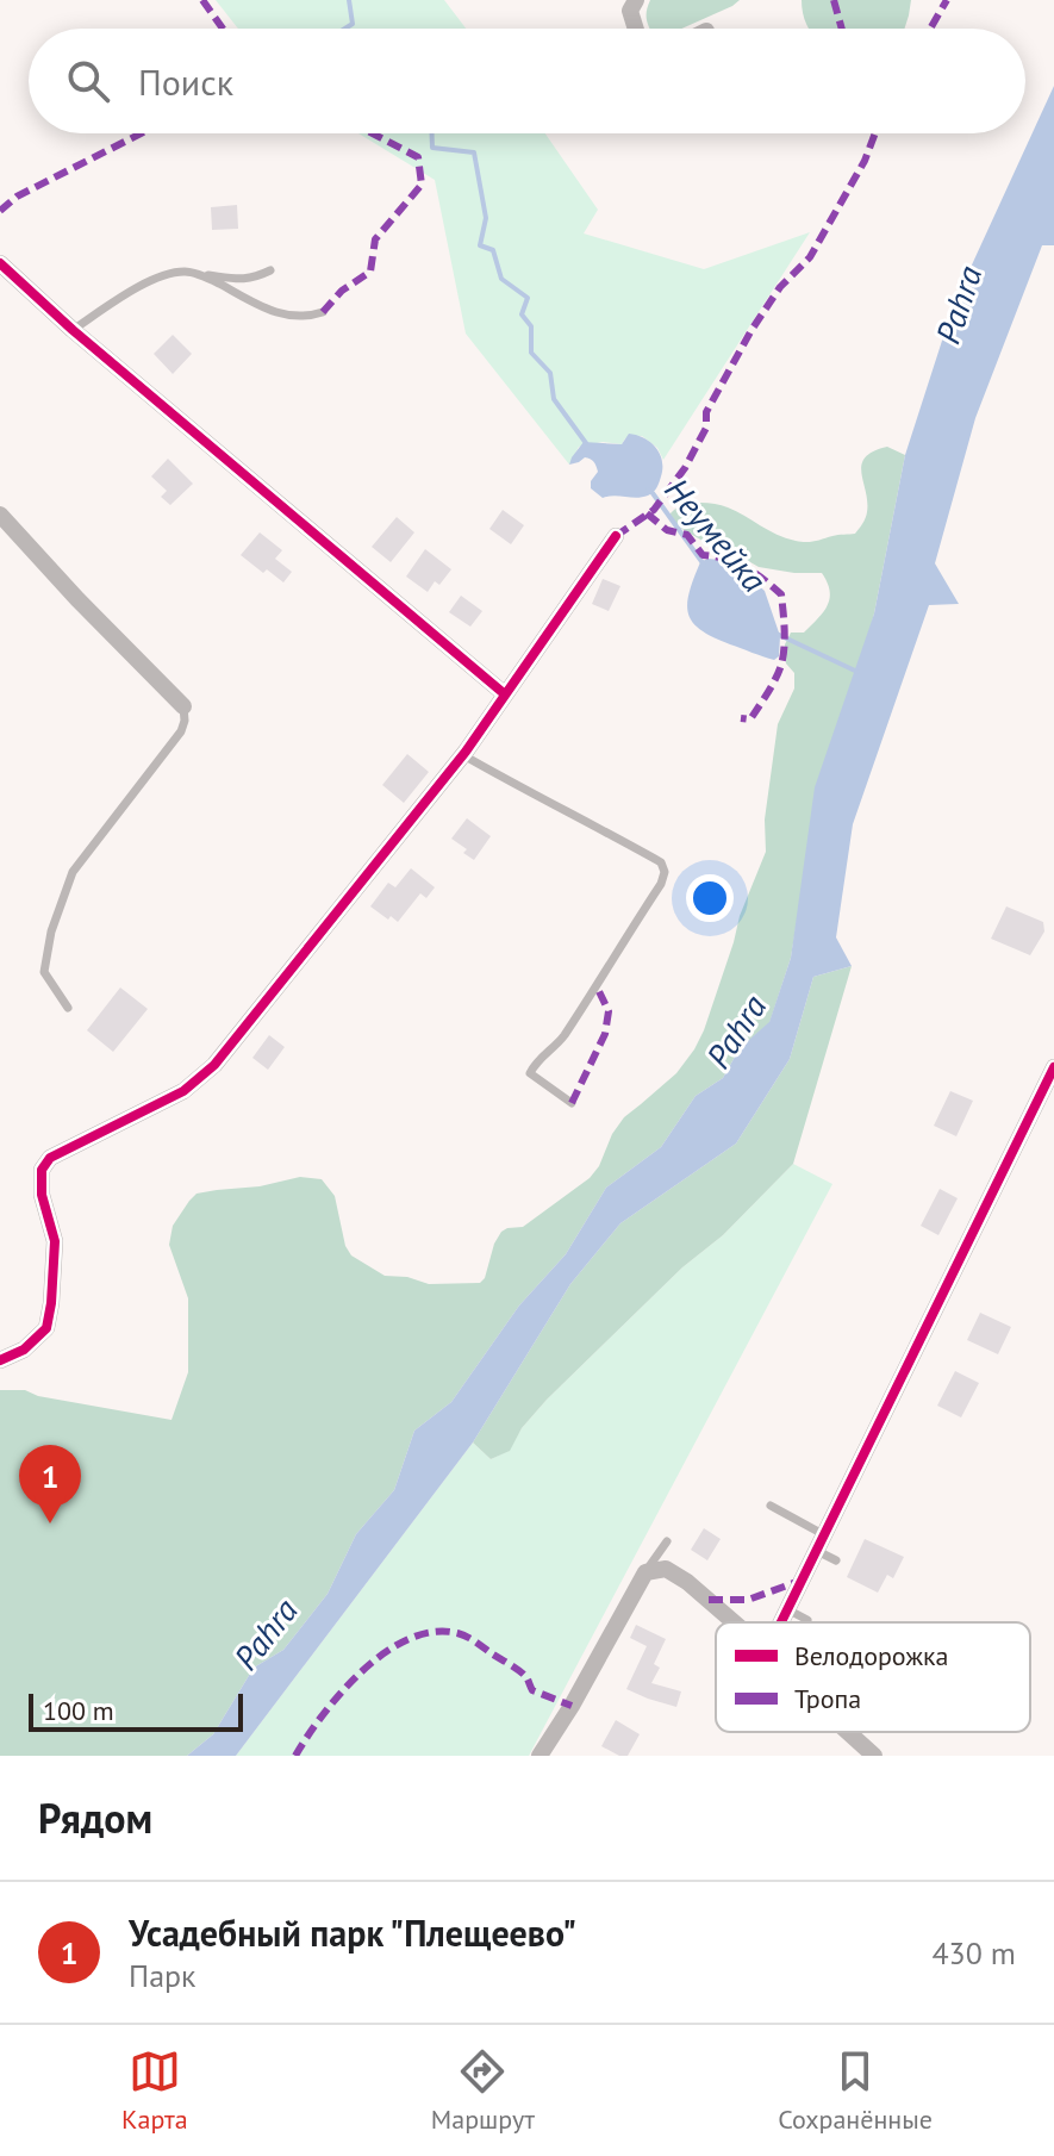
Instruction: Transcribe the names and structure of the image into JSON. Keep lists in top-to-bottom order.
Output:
{
  "water": ["Pahra", "Неумейка"],
  "legend": ["Велодорожка", "Тропа"],
  "scale_bar": "100 m",
  "page": {
    "search": "Поиск",
    "pins": "1",
    "scale": "100 m",
    "heading": "Рядом",
    "list": [
      {
        "mark": "1",
        "name": "Усадебный парк \"Плещеево\"",
        "note": "Парк",
        "value": "430 m"
      }
    ],
    "nav": ["Карта", "Маршрут", "Сохранённые"]
  }
}
